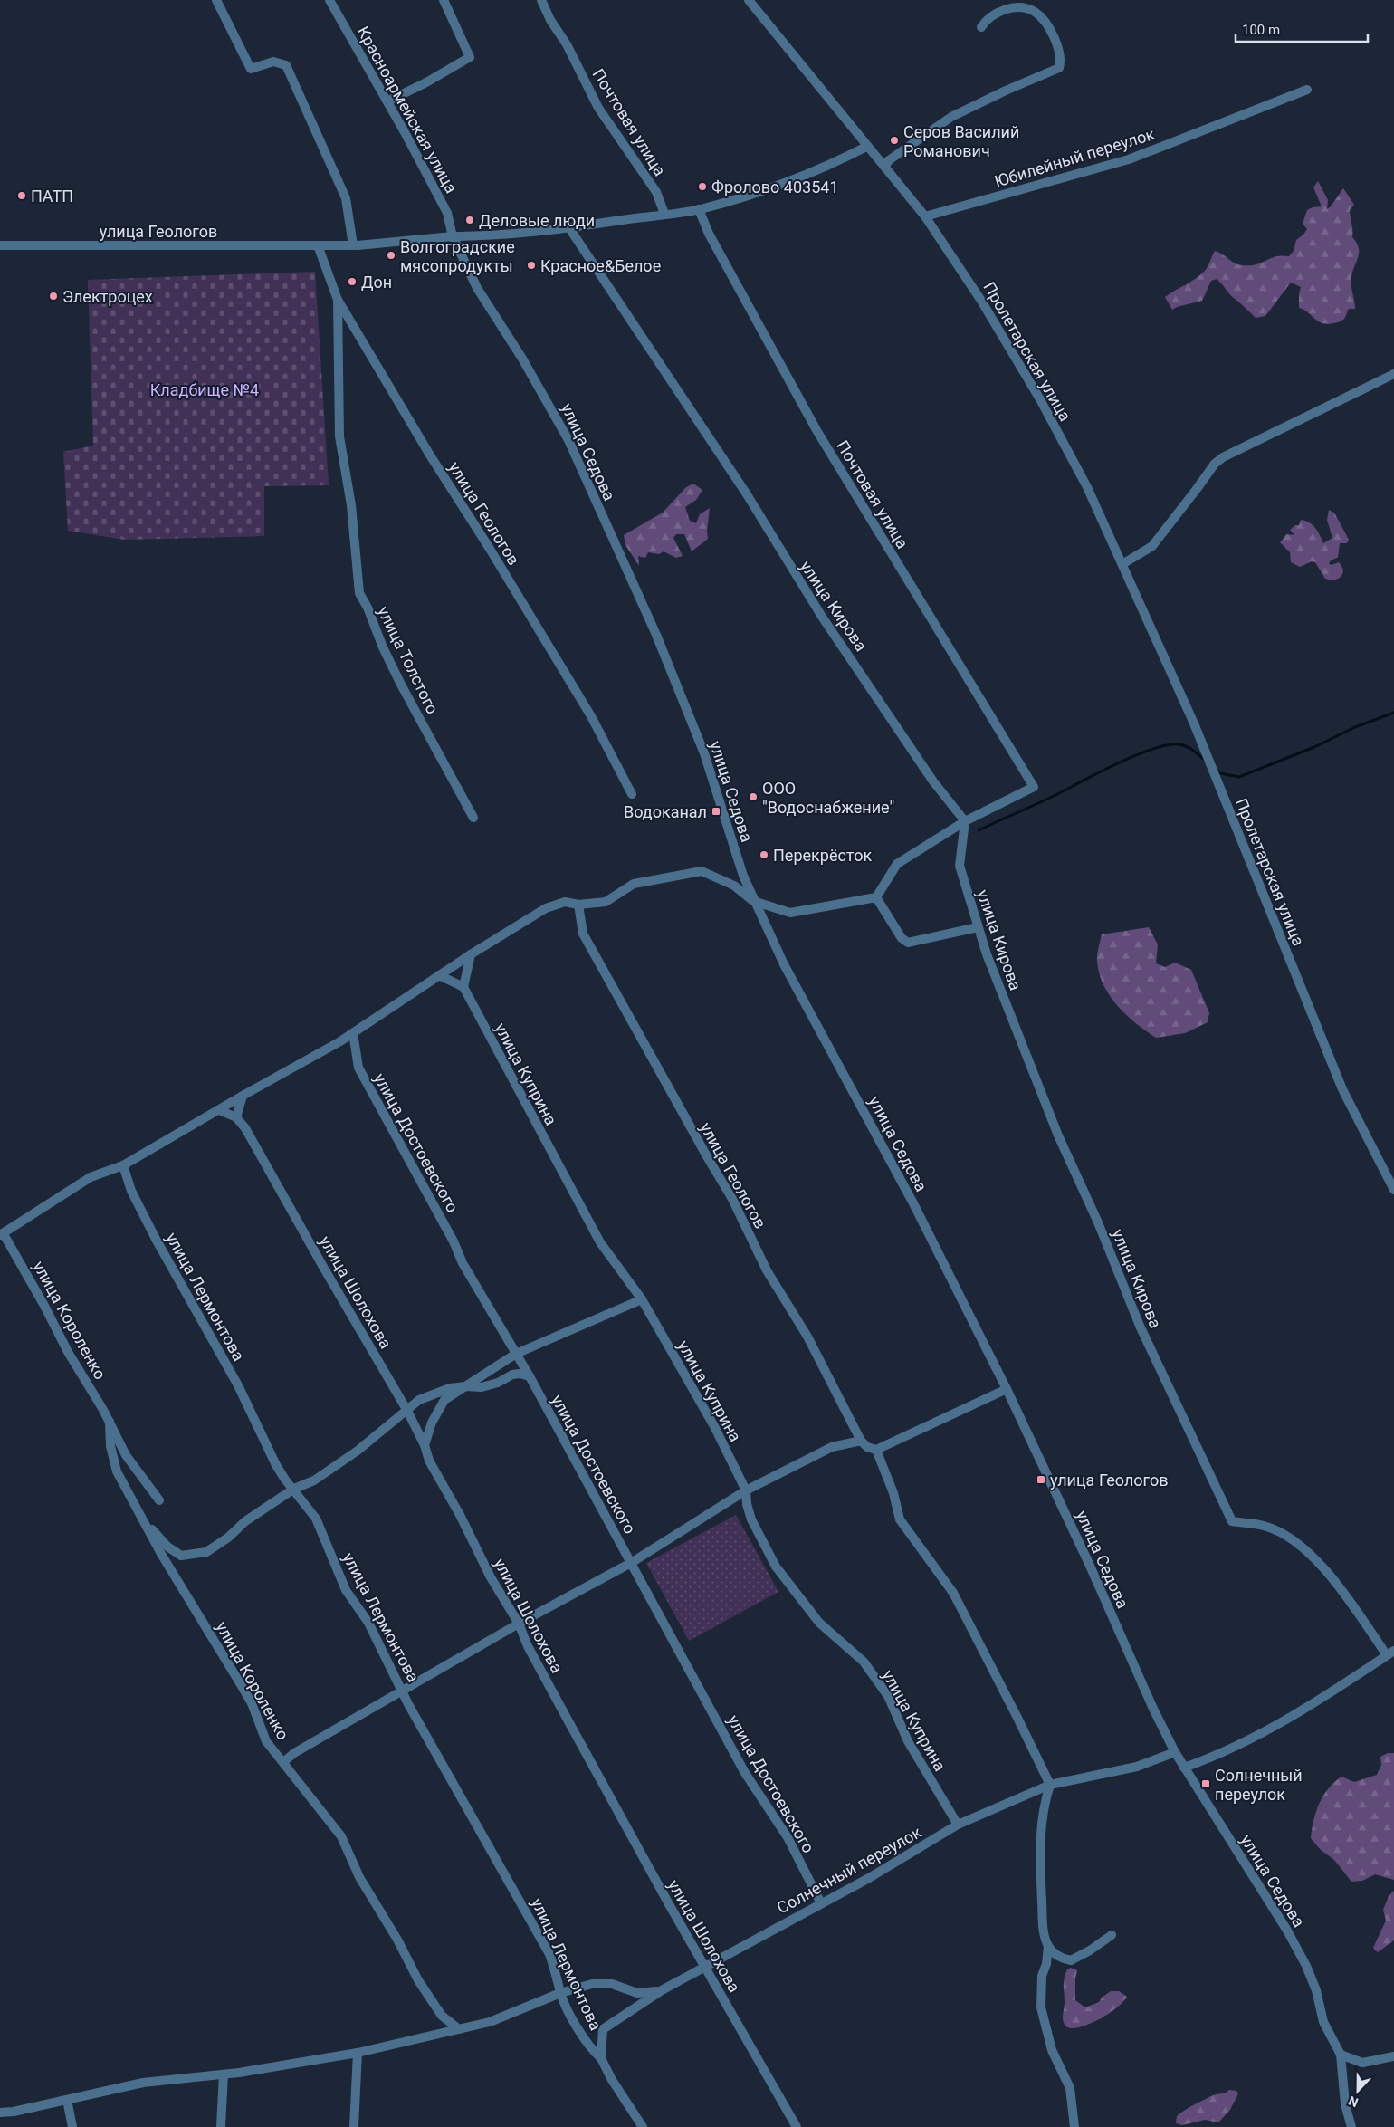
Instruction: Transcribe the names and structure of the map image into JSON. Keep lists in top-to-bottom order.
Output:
{
  "streets": {
    "street": [
      "Красноармейская улица",
      "Почтовая улица",
      "Юбилейный переулок",
      "улица Геологов",
      "Пролетарская улица",
      "улица Седова",
      "улица Кирова",
      "улица Толстого",
      "улица Куприна",
      "улица Достоевского",
      "улица Шолохова",
      "улица Лермонтова",
      "улица Короленко",
      "Солнечный переулок"
    ]
  },
  "crossings": [
    ["Красноармейская улица", "улица Геологов"],
    ["Красноармейская улица", "улица Седова"],
    ["Почтовая улица", "улица Геологов"],
    ["Почтовая улица", "улица Кирова"],
    ["Юбилейный переулок", "Пролетарская улица"],
    ["улица Геологов", "Пролетарская улица"],
    ["улица Геологов", "улица Седова"],
    ["улица Геологов", "улица Кирова"],
    ["улица Геологов", "улица Толстого"],
    ["улица Седова", "Солнечный переулок"],
    ["улица Куприна", "Солнечный переулок"],
    ["улица Достоевского", "Солнечный переулок"],
    ["улица Шолохова", "Солнечный переулок"],
    ["улица Лермонтова", "Солнечный переулок"]
  ],
  "parks": ["Кладбище №4"],
  "places": {
    "other": [
      "Серов Василий Романович",
      "Фролово 403541",
      "ПАТП",
      "Деловые люди",
      "Волгоградские мясопродукты",
      "Красное&Белое",
      "Дон",
      "Электроцех",
      "ООО \"Водоснабжение\"",
      "Перекрёсток"
    ],
    "transit": ["Водоканал", "улица Геологов", "Солнечный переулок"]
  },
  "scale_bar": "100 m",
  "north": "bottom"
}
